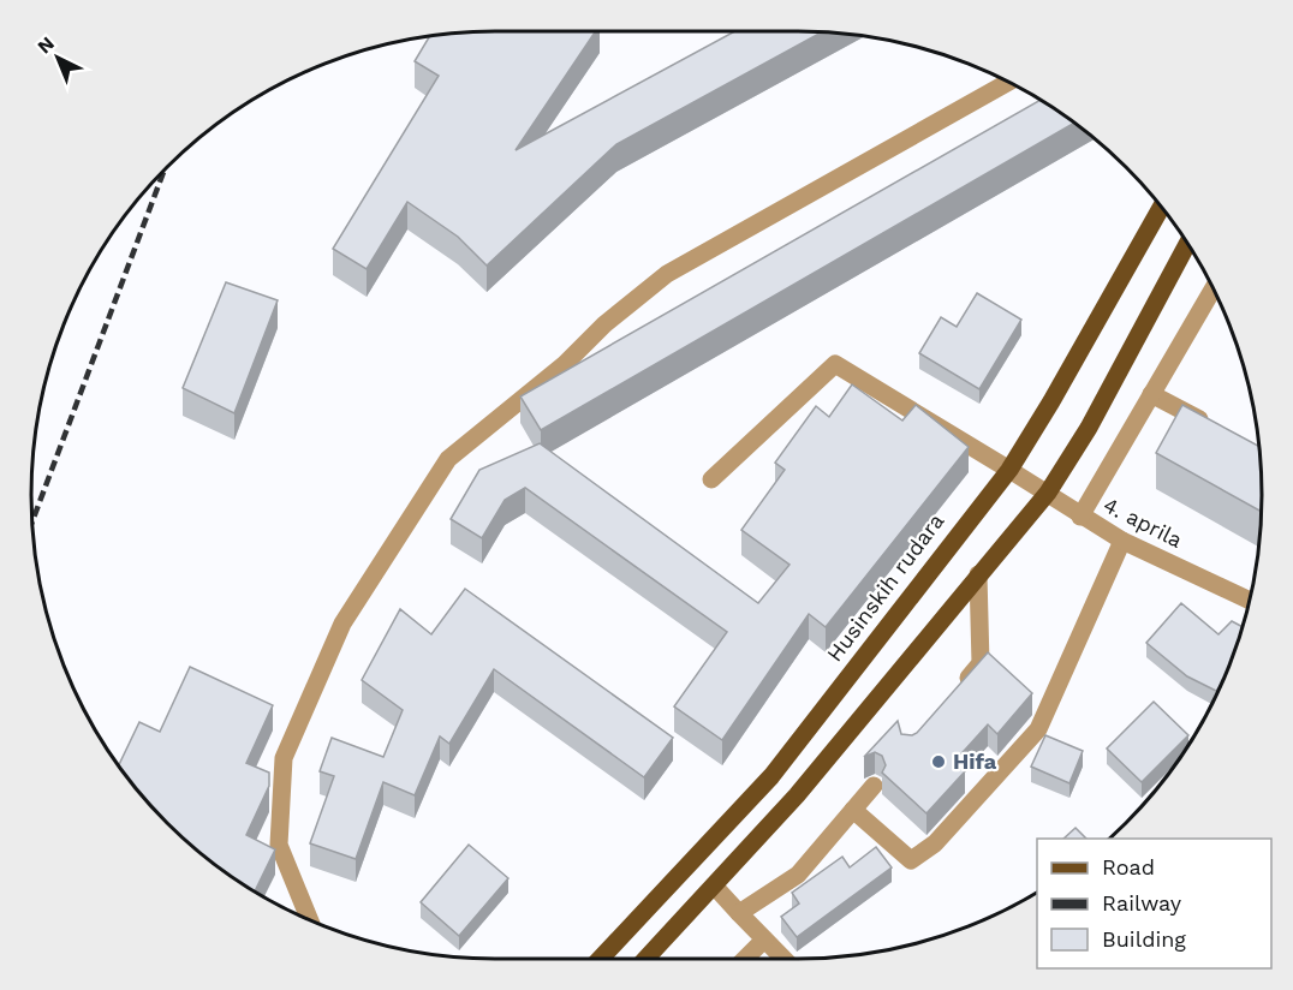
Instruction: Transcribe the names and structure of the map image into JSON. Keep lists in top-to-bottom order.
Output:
{
  "streets": {
    "main road": ["Husinskih rudara"],
    "street": ["4. aprila"]
  },
  "crossings": [
    ["4. aprila", "Husinskih rudara"]
  ],
  "places": ["Hifa"],
  "legend": ["Road", "Railway", "Building"],
  "north": "top left"
}
